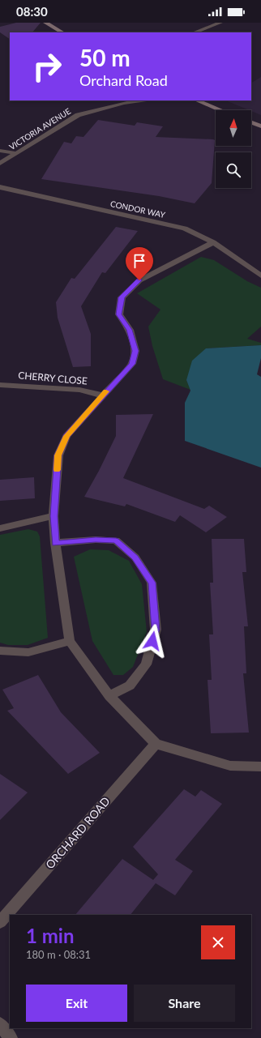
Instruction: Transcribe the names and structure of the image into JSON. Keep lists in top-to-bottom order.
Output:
{
  "streets": {
    "street": [
      "VICTORIA AVENUE",
      "CONDOR WAY",
      "CHERRY CLOSE",
      "ORCHARD ROAD"
    ]
  },
  "north": "top",
  "page": {
    "status": "08:30",
    "turn": ["50 m", "Orchard Road"],
    "heading": ["1 min", "180 m · 08:31"],
    "buttons": ["Exit", "Share"]
  }
}
